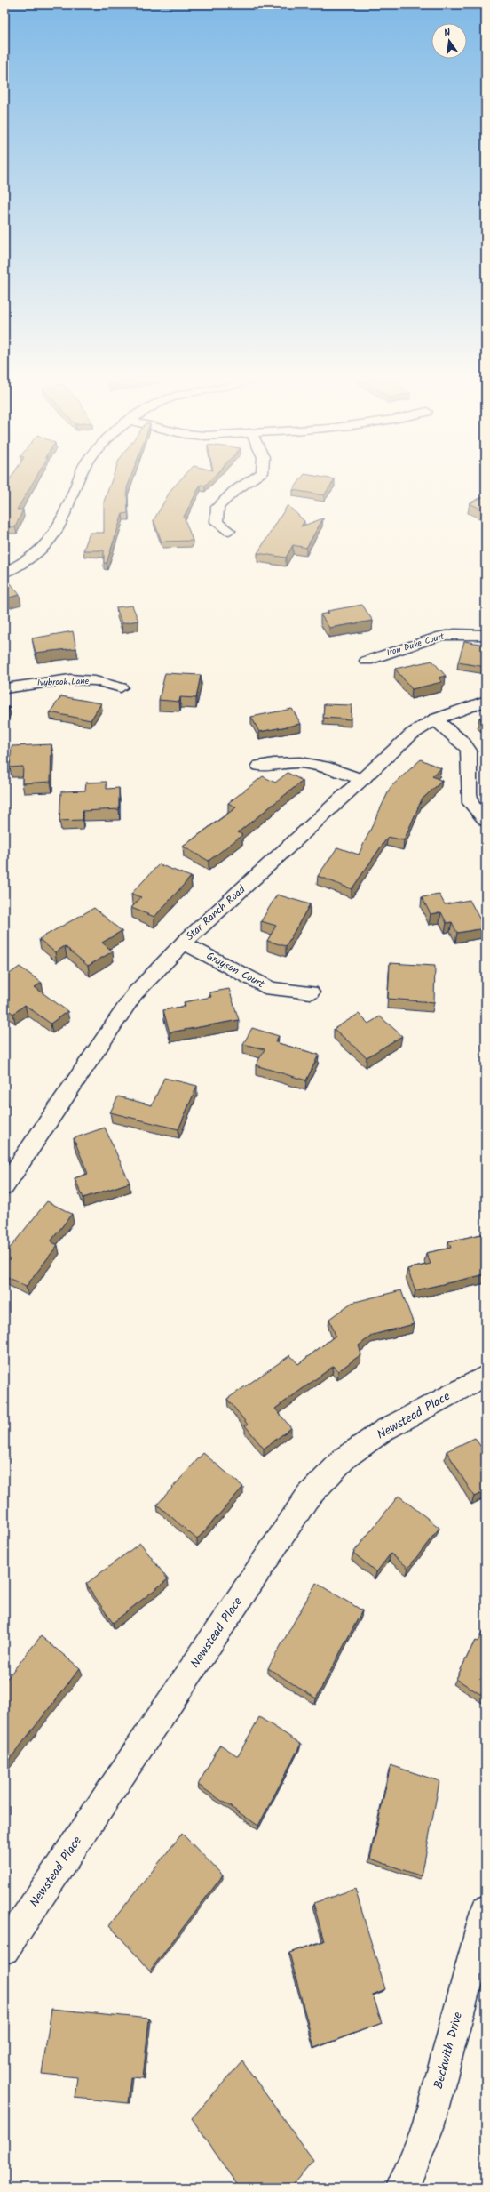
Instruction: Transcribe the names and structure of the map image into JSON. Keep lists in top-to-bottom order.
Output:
{
  "streets": {
    "street": [
      "Iron Duke Court",
      "Ivybrook Lane",
      "Star Ranch Road",
      "Grayson Court",
      "Newstead Place",
      "Beckwith Drive"
    ]
  },
  "crossings": [
    ["Star Ranch Road", "Grayson Court"]
  ],
  "north": "top"
}
